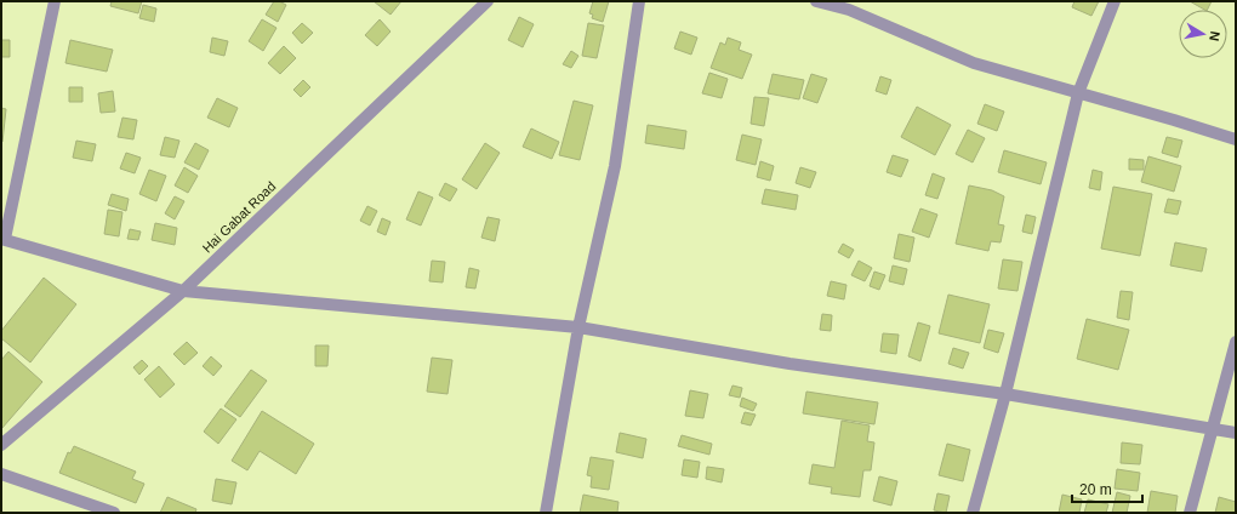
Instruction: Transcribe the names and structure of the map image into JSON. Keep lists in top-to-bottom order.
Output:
{
  "streets": {
    "street": ["Hai Gabat Road"]
  },
  "scale_bar": "20 m",
  "north": "right"
}
